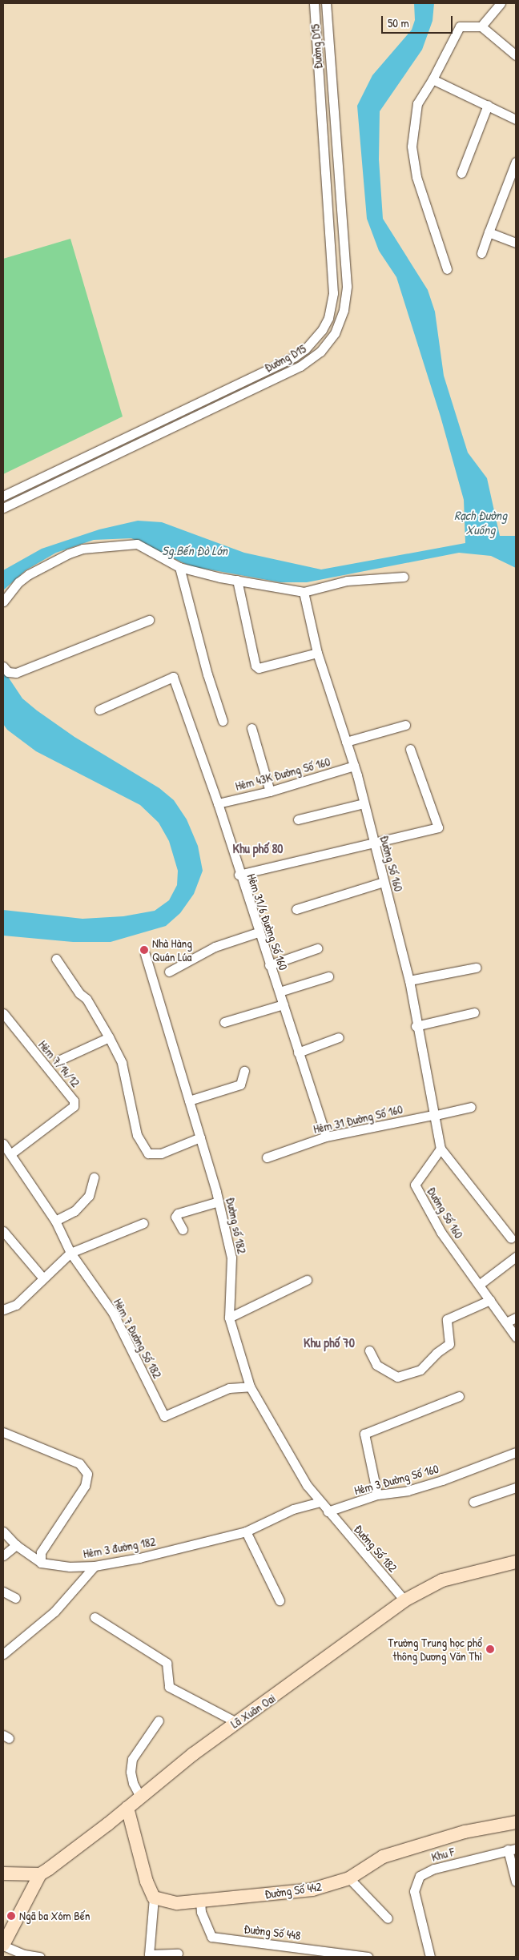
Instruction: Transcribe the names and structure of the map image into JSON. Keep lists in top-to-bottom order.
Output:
{
  "streets": {
    "main road": ["Lã Xuân Oai", "Đường Số 442"],
    "street": [
      "Đường D15",
      "Hẻm 43K Đường Số 160",
      "Đường Số 160",
      "Hẻm 31/6 Đường Số 160",
      "Hẻm 7/14/12",
      "Hẻm 31 Đường Số 160",
      "Đường số 182",
      "Hẻm 7 Đường Số 182",
      "Hẻm 3 Đường Số 160",
      "Hẻm 3 đường 182",
      "Đường Số 182",
      "Khu F",
      "Đường Số 448"
    ]
  },
  "crossings": [
    ["Hẻm 43K Đường Số 160", "Đường Số 160"],
    ["Hẻm 43K Đường Số 160", "Hẻm 31/6 Đường Số 160"],
    ["Đường Số 160", "Hẻm 31 Đường Số 160"],
    ["Hẻm 31/6 Đường Số 160", "Hẻm 31 Đường Số 160"],
    ["Đường số 182", "Hẻm 7 Đường Số 182"],
    ["Đường số 182", "Hẻm 3 Đường Số 160"],
    ["Đường số 182", "Hẻm 3 đường 182"],
    ["Đường số 182", "Đường Số 182"],
    ["Hẻm 3 Đường Số 160", "Đường Số 182"],
    ["Đường Số 182", "Lã Xuân Oai"],
    ["Đường Số 442", "Đường Số 448"]
  ],
  "districts": ["Khu phố 80", "Khu phố 70"],
  "water": ["Rạch Đường Xuống", "Sg.Bến Đò Lớn"],
  "places": ["Nhà Hàng Quán Lúa", "Trường Trung học phổ thông Dương Văn Thì", "Ngã ba Xóm Bến"],
  "scale_bar": "50 m"
}
